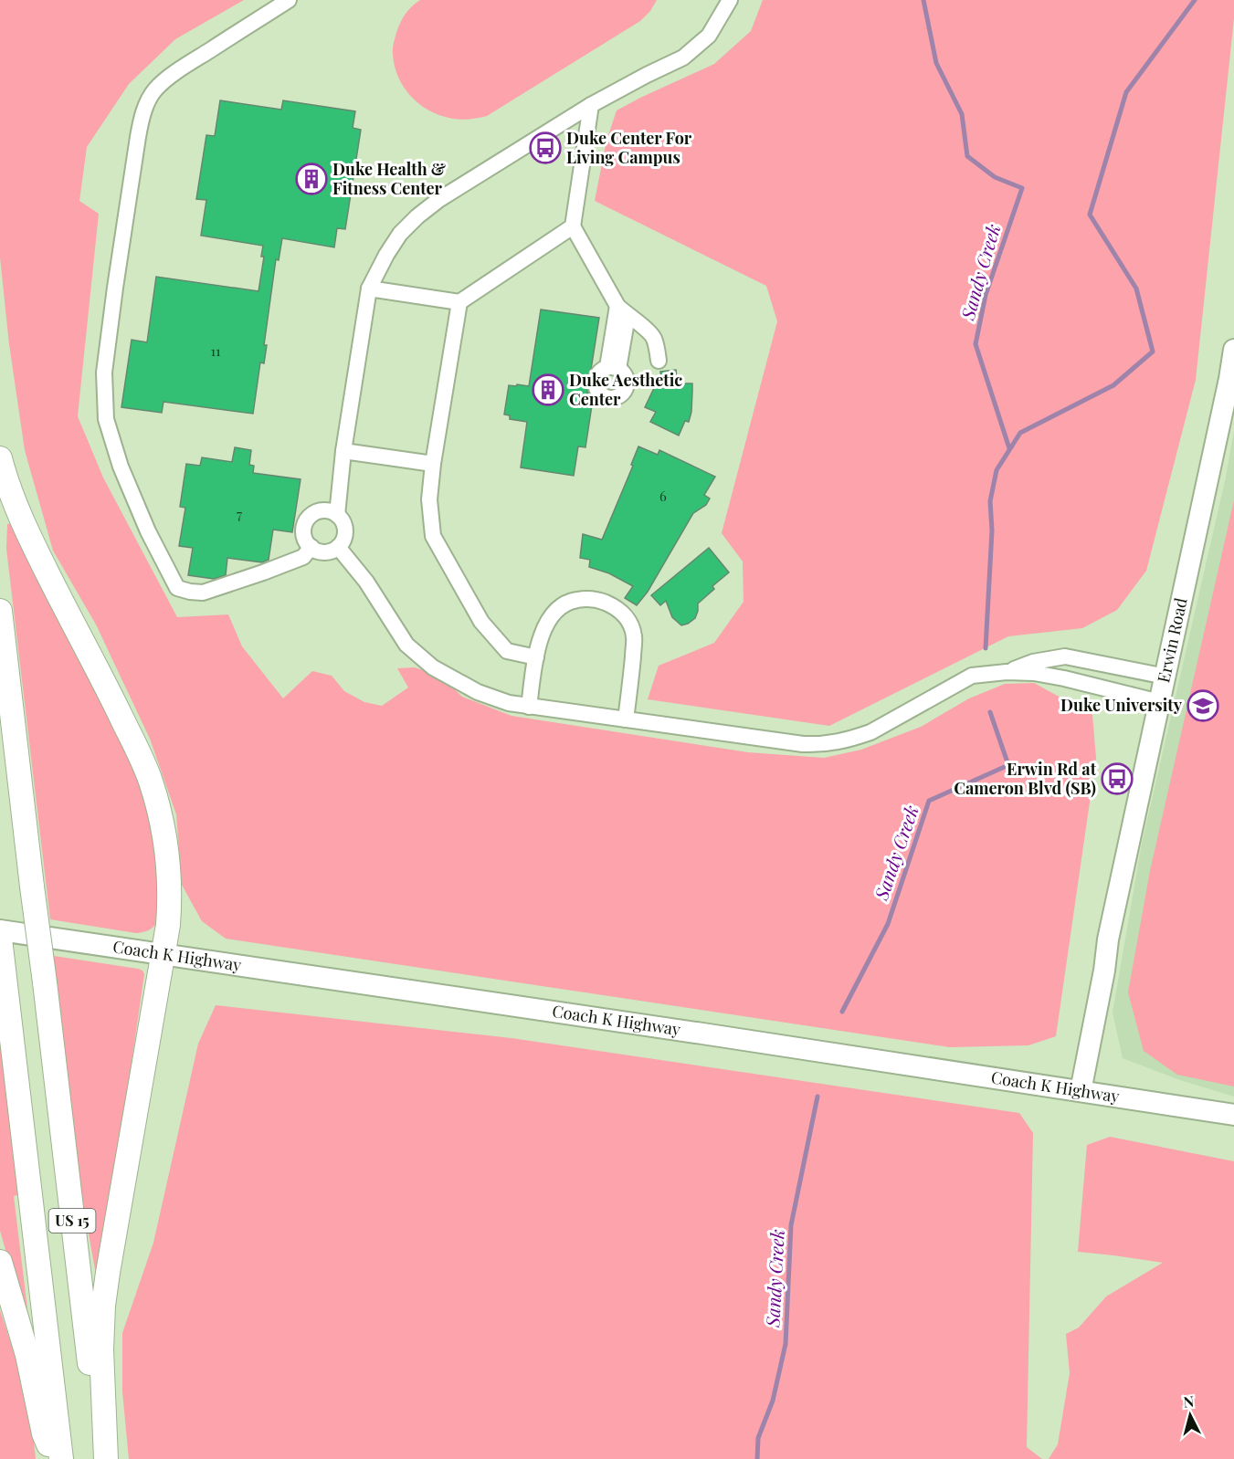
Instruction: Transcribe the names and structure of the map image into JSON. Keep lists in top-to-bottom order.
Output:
{
  "streets": {
    "highway": ["US 15"],
    "main road": ["Erwin Road", "Coach K Highway"]
  },
  "crossings": [
    ["Erwin Road", "Coach K Highway"]
  ],
  "water": ["Sandy Creek"],
  "places": {
    "bus stop": ["Duke Center For Living Campus", "Erwin Rd at Cameron Blvd (SB)"],
    "building": ["Duke Health & Fitness Center", "Duke Aesthetic Center"],
    "school or university": ["Duke University"]
  },
  "house_numbers": ["11", "6", "7"],
  "north": "top"
}
